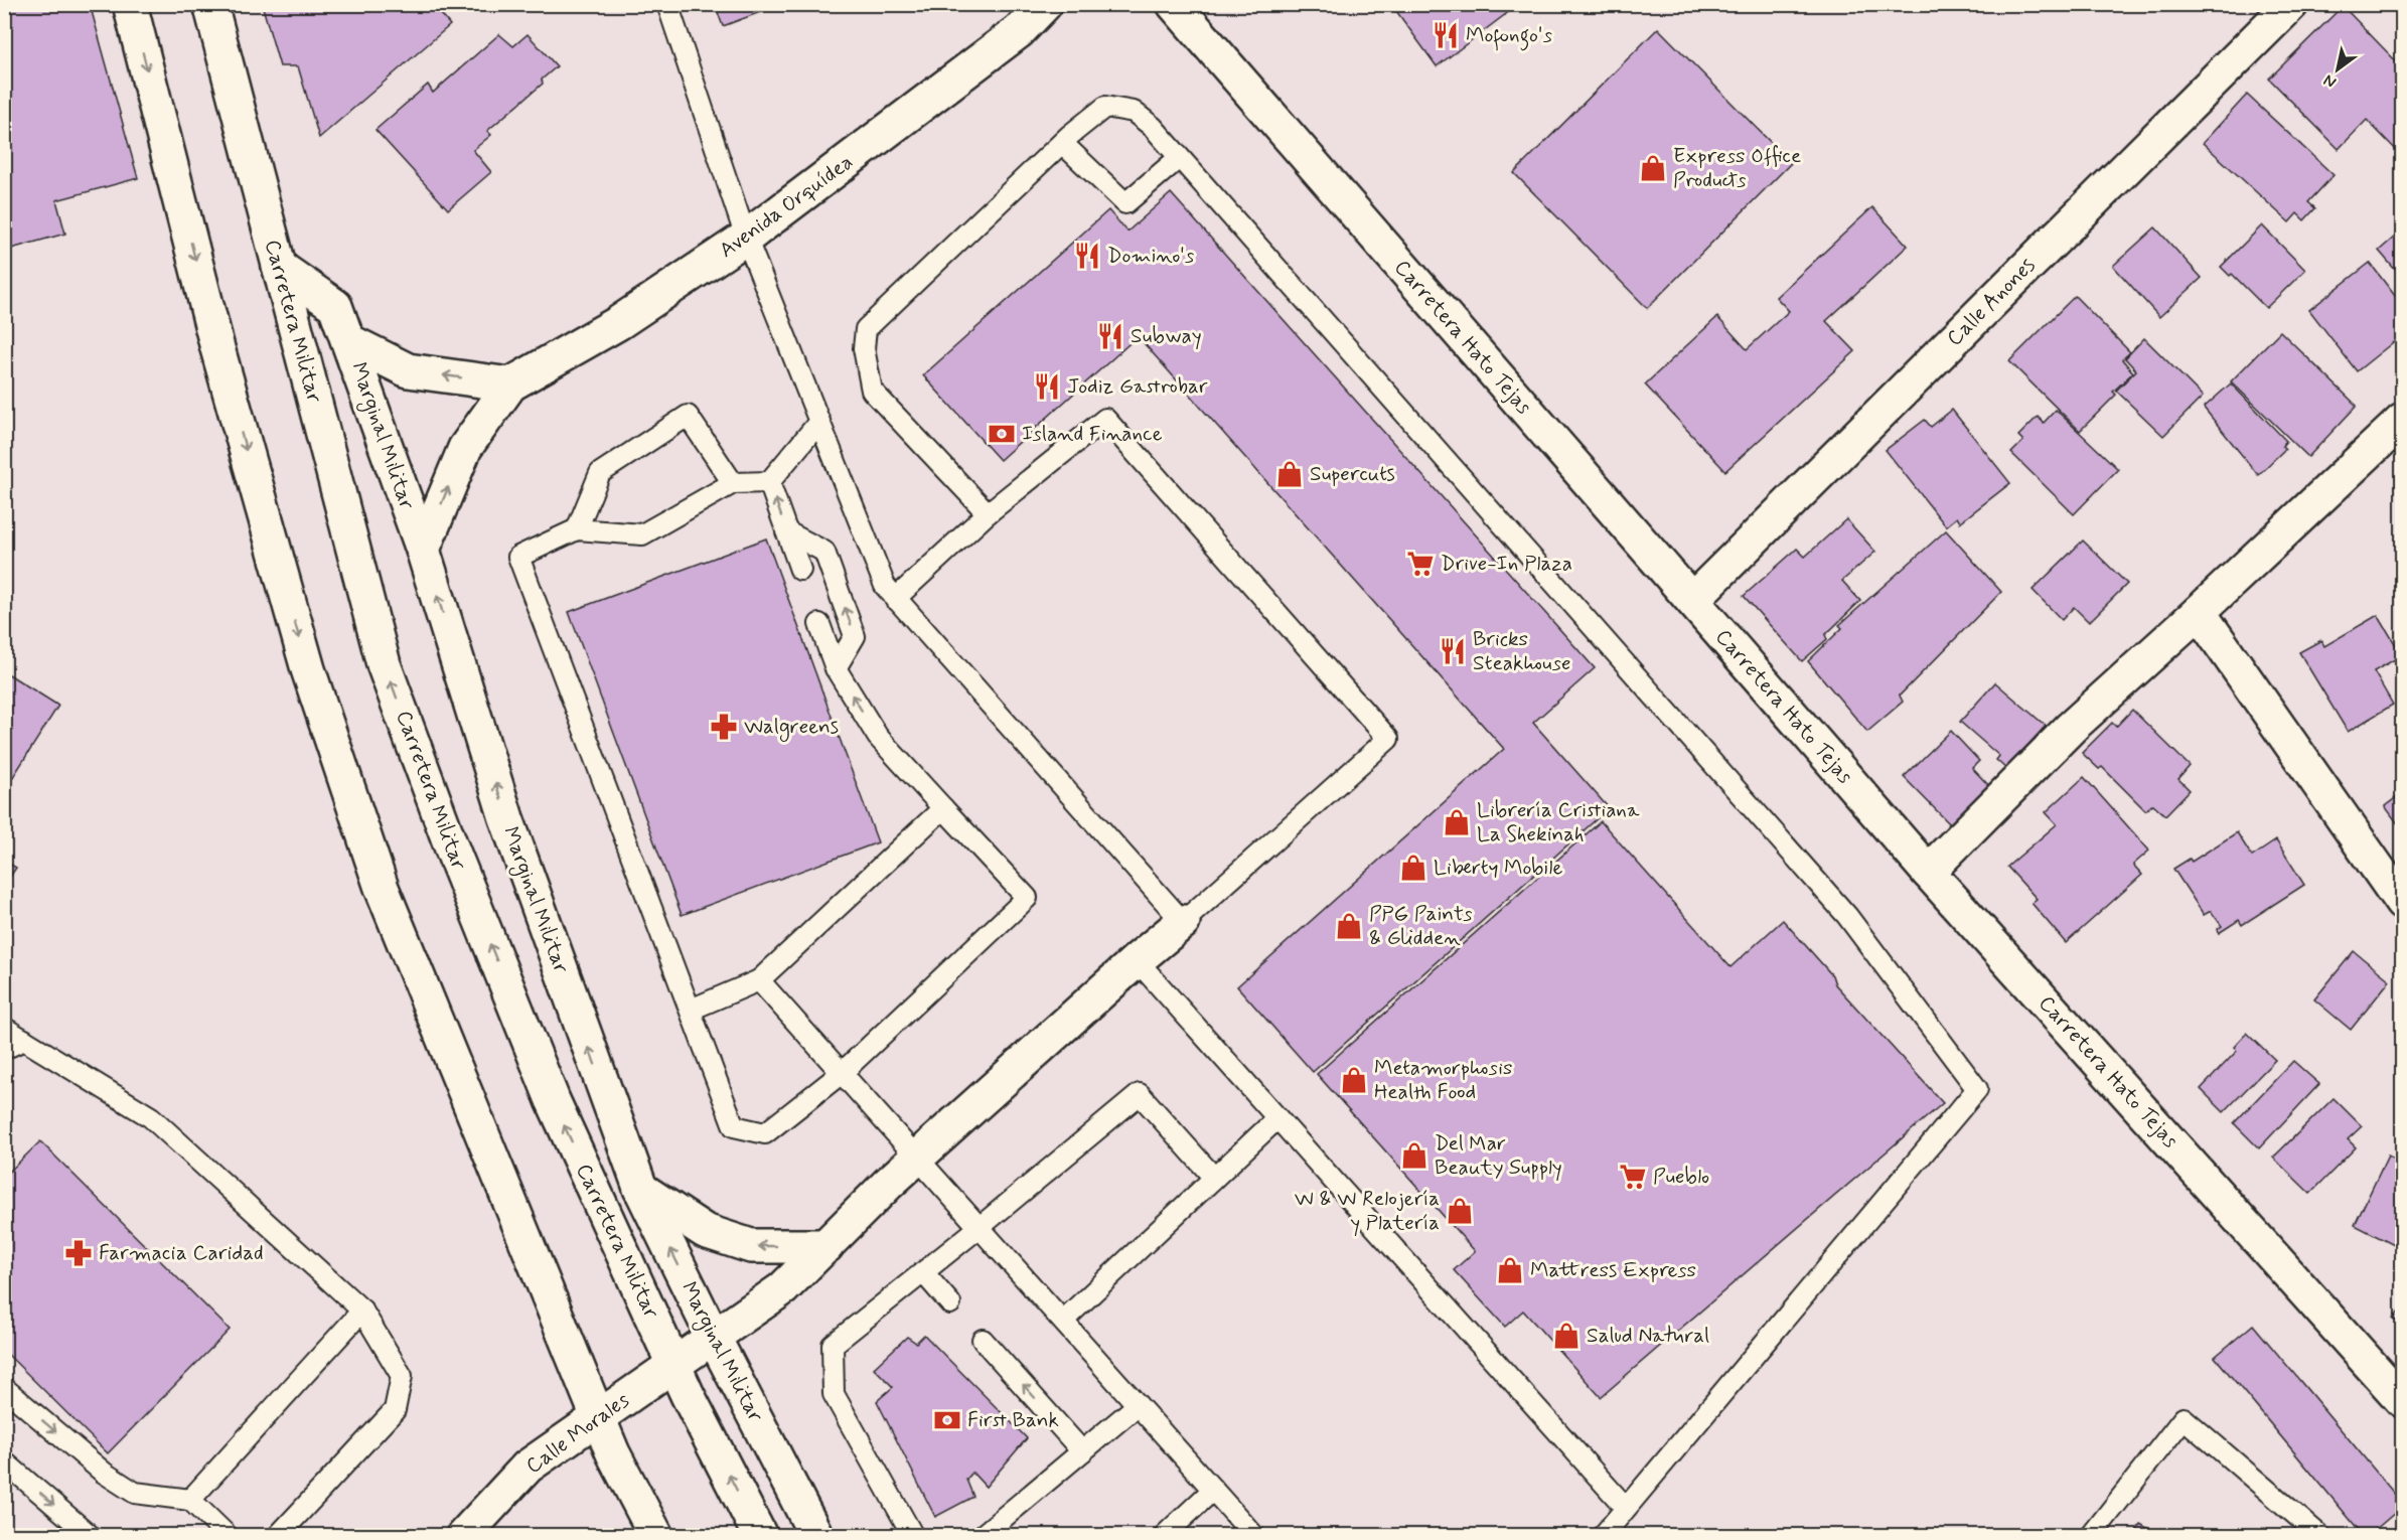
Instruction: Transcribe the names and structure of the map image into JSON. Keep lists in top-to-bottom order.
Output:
{
  "streets": {
    "street": [
      "Avenida Orquídea",
      "Calle Anones",
      "Carretera Militar",
      "Carretera Hato Tejas",
      "Marginal Militar",
      "Calle Morales"
    ]
  },
  "crossings": [
    ["Calle Anones", "Carretera Hato Tejas"],
    ["Carretera Militar", "Marginal Militar"],
    ["Carretera Militar", "Calle Morales"],
    ["Marginal Militar", "Calle Morales"]
  ],
  "places": {
    "restaurant": [
      "Mofongo's",
      "Domino's",
      "Subway",
      "Jodiz Gastrobar",
      "Bricks Steakhouse"
    ],
    "shop": [
      "Express Office Products",
      "Supercuts",
      "Librería Cristiana La Shekinah",
      "Liberty Mobile",
      "PPG Paints & Glidden",
      "Metamorphosis Health Food",
      "Del Mar Beauty Supply",
      "W & W Relojería y Platería",
      "Mattress Express",
      "Salud Natural"
    ],
    "bank": ["Island Finance", "First Bank"],
    "supermarket": ["Drive-In Plaza", "Pueblo"],
    "pharmacy": ["Walgreens", "Farmacia Caridad"]
  },
  "north": "bottom left"
}
